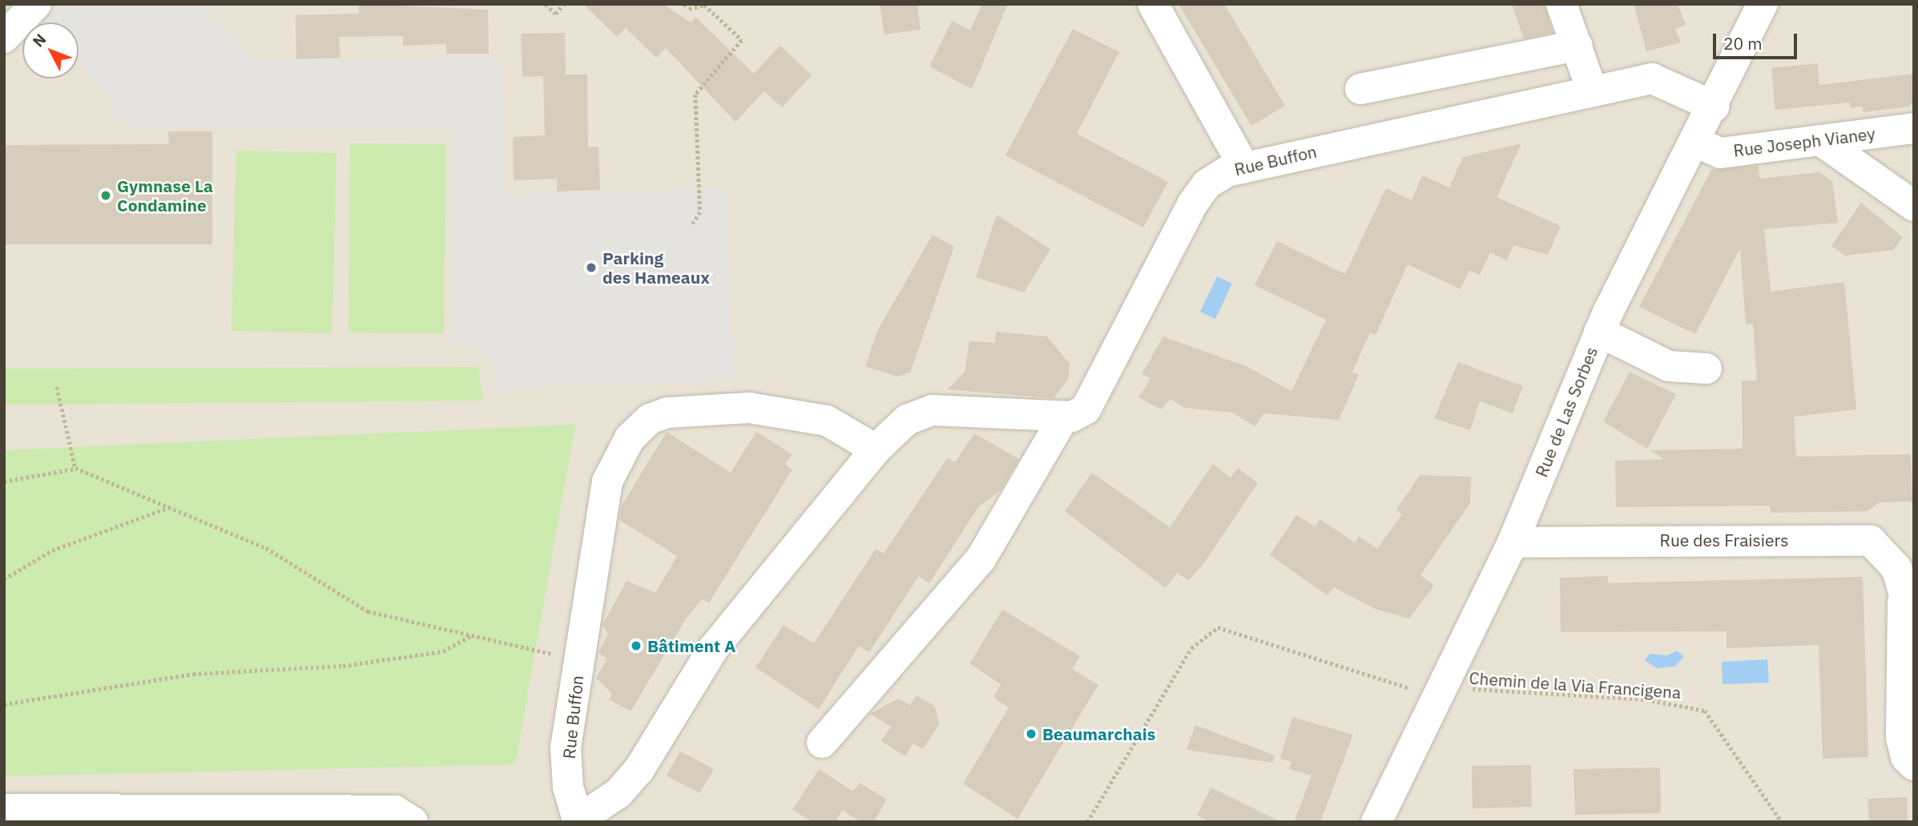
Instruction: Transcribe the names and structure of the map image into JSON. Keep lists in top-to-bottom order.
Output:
{
  "streets": {
    "street": [
      "Rue Joseph Vianey",
      "Rue Buffon",
      "Rue de Las Sorbes",
      "Rue des Fraisiers"
    ],
    "path": ["Chemin de la Via Francigena"]
  },
  "crossings": [
    ["Rue Joseph Vianey", "Rue de Las Sorbes"],
    ["Rue Buffon", "Rue de Las Sorbes"],
    ["Rue de Las Sorbes", "Rue des Fraisiers"],
    ["Rue de Las Sorbes", "Chemin de la Via Francigena"]
  ],
  "places": [
    "Gymnase La Condamine",
    "Parking des Hameaux",
    "Bâtiment A",
    "Beaumarchais"
  ],
  "scale_bar": "20 m",
  "north": "top left"
}
